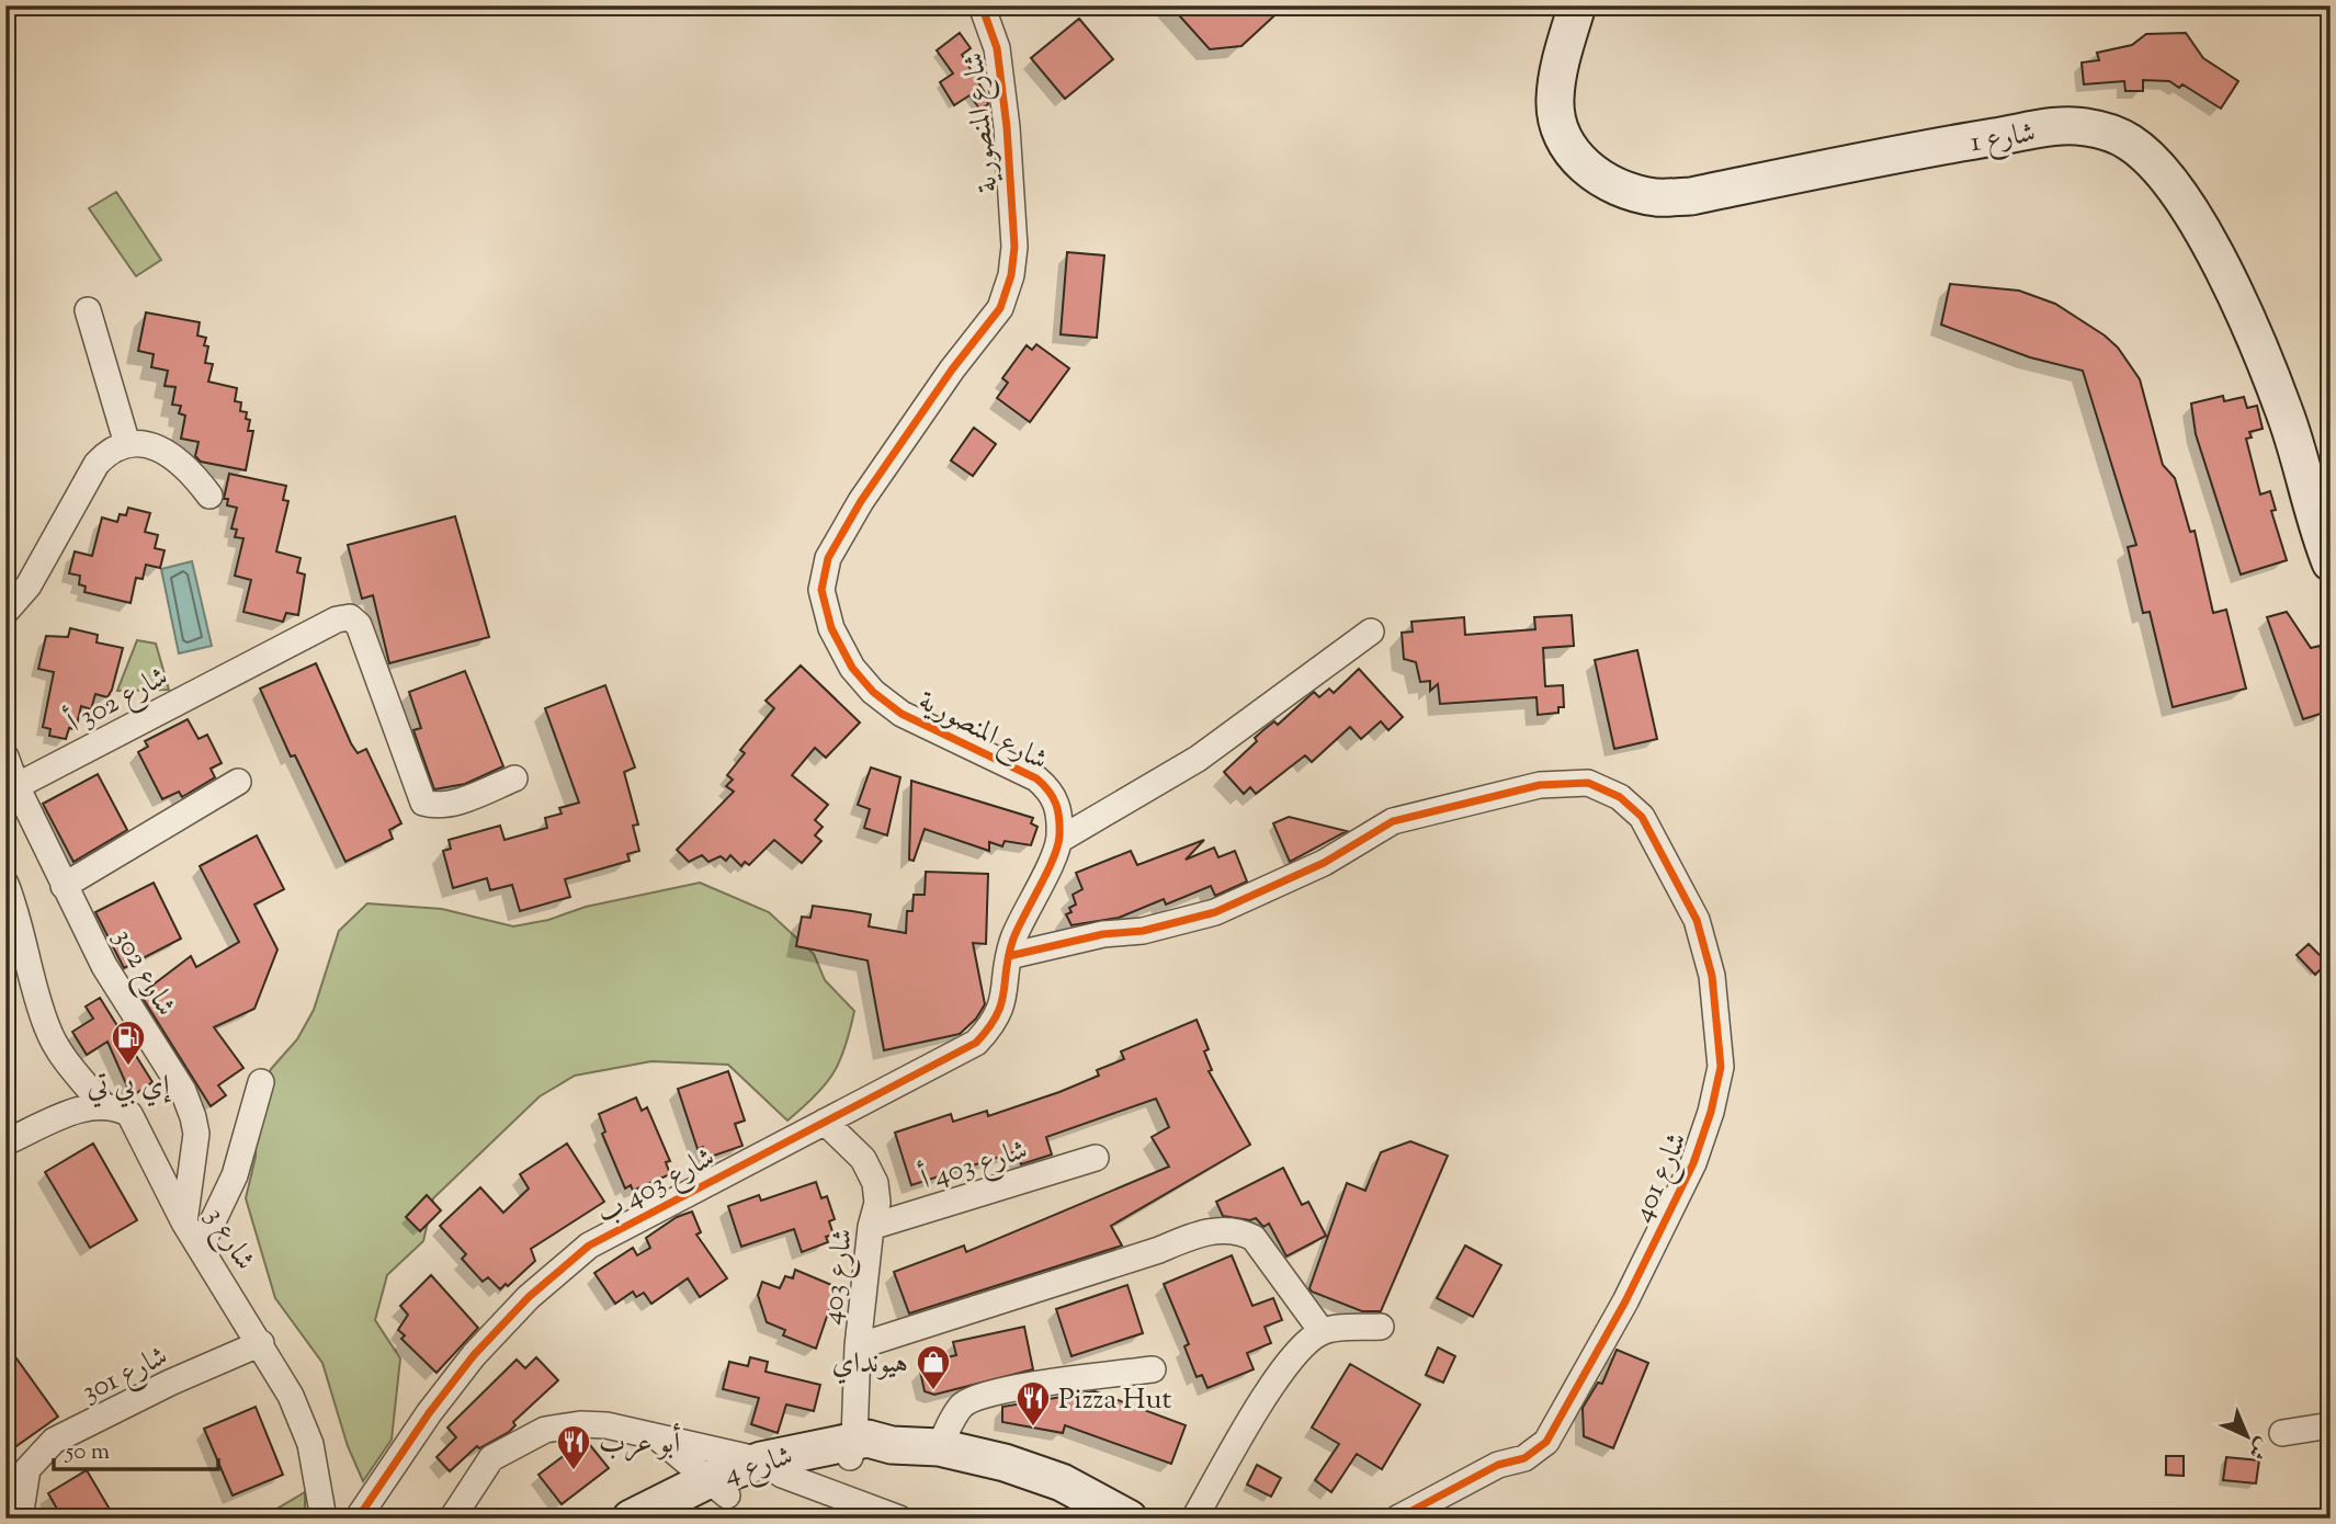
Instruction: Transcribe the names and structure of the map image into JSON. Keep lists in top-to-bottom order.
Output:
{
  "streets": {
    "street": [
      "شارع المنصورية",
      "شارع 1",
      "شارع 302 أ",
      "شارع 302",
      "شارع 403 أ",
      "شارع 401",
      "شارع 403 ب",
      "شارع 3",
      "شارع 403",
      "شارع 301",
      "شارع 4"
    ]
  },
  "crossings": [
    ["شارع 302 أ", "شارع 302"],
    ["شارع 302", "شارع 3"],
    ["شارع 403 أ", "شارع 403"],
    ["شارع 401", "شارع 403 ب"],
    ["شارع 403 ب", "شارع 403"],
    ["شارع 3", "شارع 301"],
    ["شارع 403", "شارع 4"]
  ],
  "places": {
    "fuel station": ["إي بي تي"],
    "shop": ["هيونداي"],
    "restaurant": ["Pizza Hut", "أبو عرب"]
  },
  "scale_bar": "50 m",
  "north": "bottom right"
}
